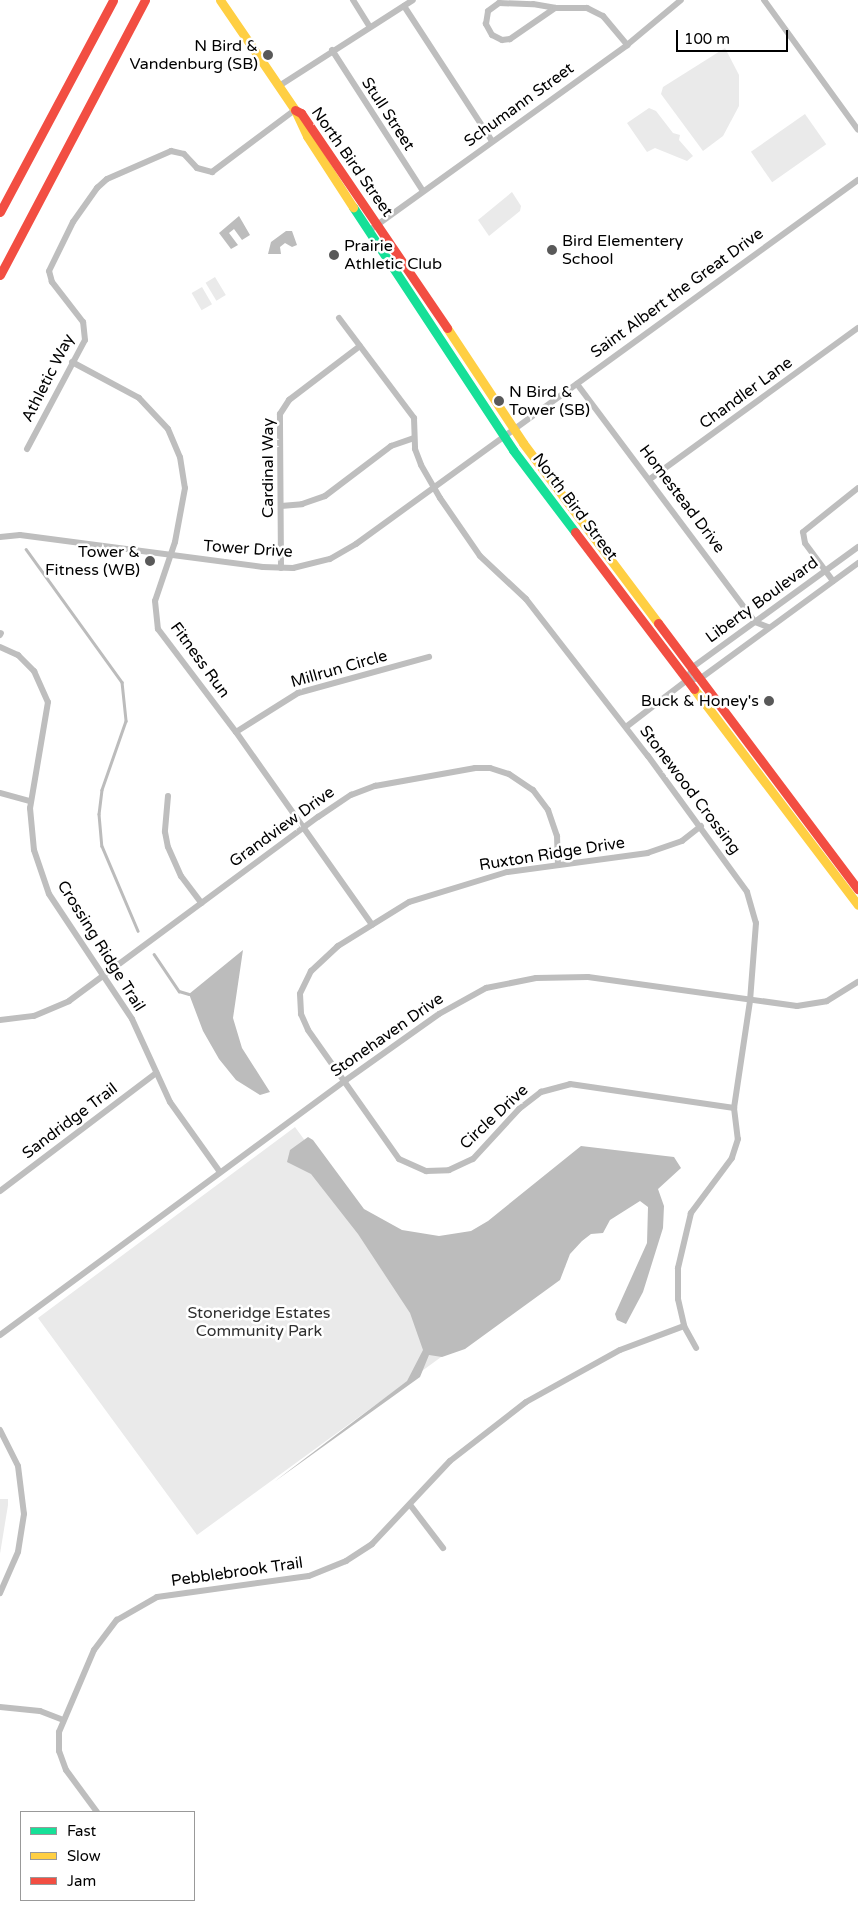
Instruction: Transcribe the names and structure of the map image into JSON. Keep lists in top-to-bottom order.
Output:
{
  "streets": {
    "main road": ["North Bird Street"],
    "street": [
      "Schumann Street",
      "Stull Street",
      "Saint Albert the Great Drive",
      "Athletic Way",
      "Chandler Lane",
      "Cardinal Way",
      "Homestead Drive",
      "Tower Drive",
      "Liberty Boulevard",
      "Fitness Run",
      "Millrun Circle",
      "Stonewood Crossing",
      "Grandview Drive",
      "Ruxton Ridge Drive",
      "Crossing Ridge Trail",
      "Stonehaven Drive",
      "Circle Drive",
      "Sandridge Trail",
      "Pebblebrook Trail"
    ]
  },
  "crossings": [
    ["Schumann Street", "Stull Street"],
    ["Schumann Street", "North Bird Street"],
    ["North Bird Street", "Saint Albert the Great Drive"],
    ["North Bird Street", "Athletic Way"],
    ["North Bird Street", "Tower Drive"],
    ["North Bird Street", "Liberty Boulevard"],
    ["Saint Albert the Great Drive", "Homestead Drive"],
    ["Saint Albert the Great Drive", "Tower Drive"],
    ["Athletic Way", "Fitness Run"],
    ["Chandler Lane", "Homestead Drive"],
    ["Cardinal Way", "Tower Drive"],
    ["Cardinal Way", "Stonewood Crossing"],
    ["Homestead Drive", "Liberty Boulevard"],
    ["Tower Drive", "Fitness Run"],
    ["Tower Drive", "Stonewood Crossing"],
    ["Liberty Boulevard", "Stonewood Crossing"],
    ["Fitness Run", "Millrun Circle"],
    ["Fitness Run", "Grandview Drive"],
    ["Fitness Run", "Ruxton Ridge Drive"],
    ["Stonewood Crossing", "Ruxton Ridge Drive"],
    ["Stonewood Crossing", "Stonehaven Drive"],
    ["Stonewood Crossing", "Circle Drive"],
    ["Stonewood Crossing", "Pebblebrook Trail"],
    ["Grandview Drive", "Ruxton Ridge Drive"],
    ["Grandview Drive", "Crossing Ridge Trail"],
    ["Ruxton Ridge Drive", "Stonehaven Drive"],
    ["Ruxton Ridge Drive", "Circle Drive"],
    ["Crossing Ridge Trail", "Stonehaven Drive"],
    ["Crossing Ridge Trail", "Sandridge Trail"],
    ["Stonehaven Drive", "Circle Drive"]
  ],
  "parks": ["Stoneridge Estates Community Park"],
  "places": [
    "N Bird & Vandenburg (SB)",
    "Bird Elementery School",
    "Prairie Athletic Club",
    "N Bird & Tower (SB)",
    "Tower & Fitness (WB)",
    "Buck & Honey's"
  ],
  "legend": ["Fast", "Slow", "Jam"],
  "scale_bar": "100 m"
}
